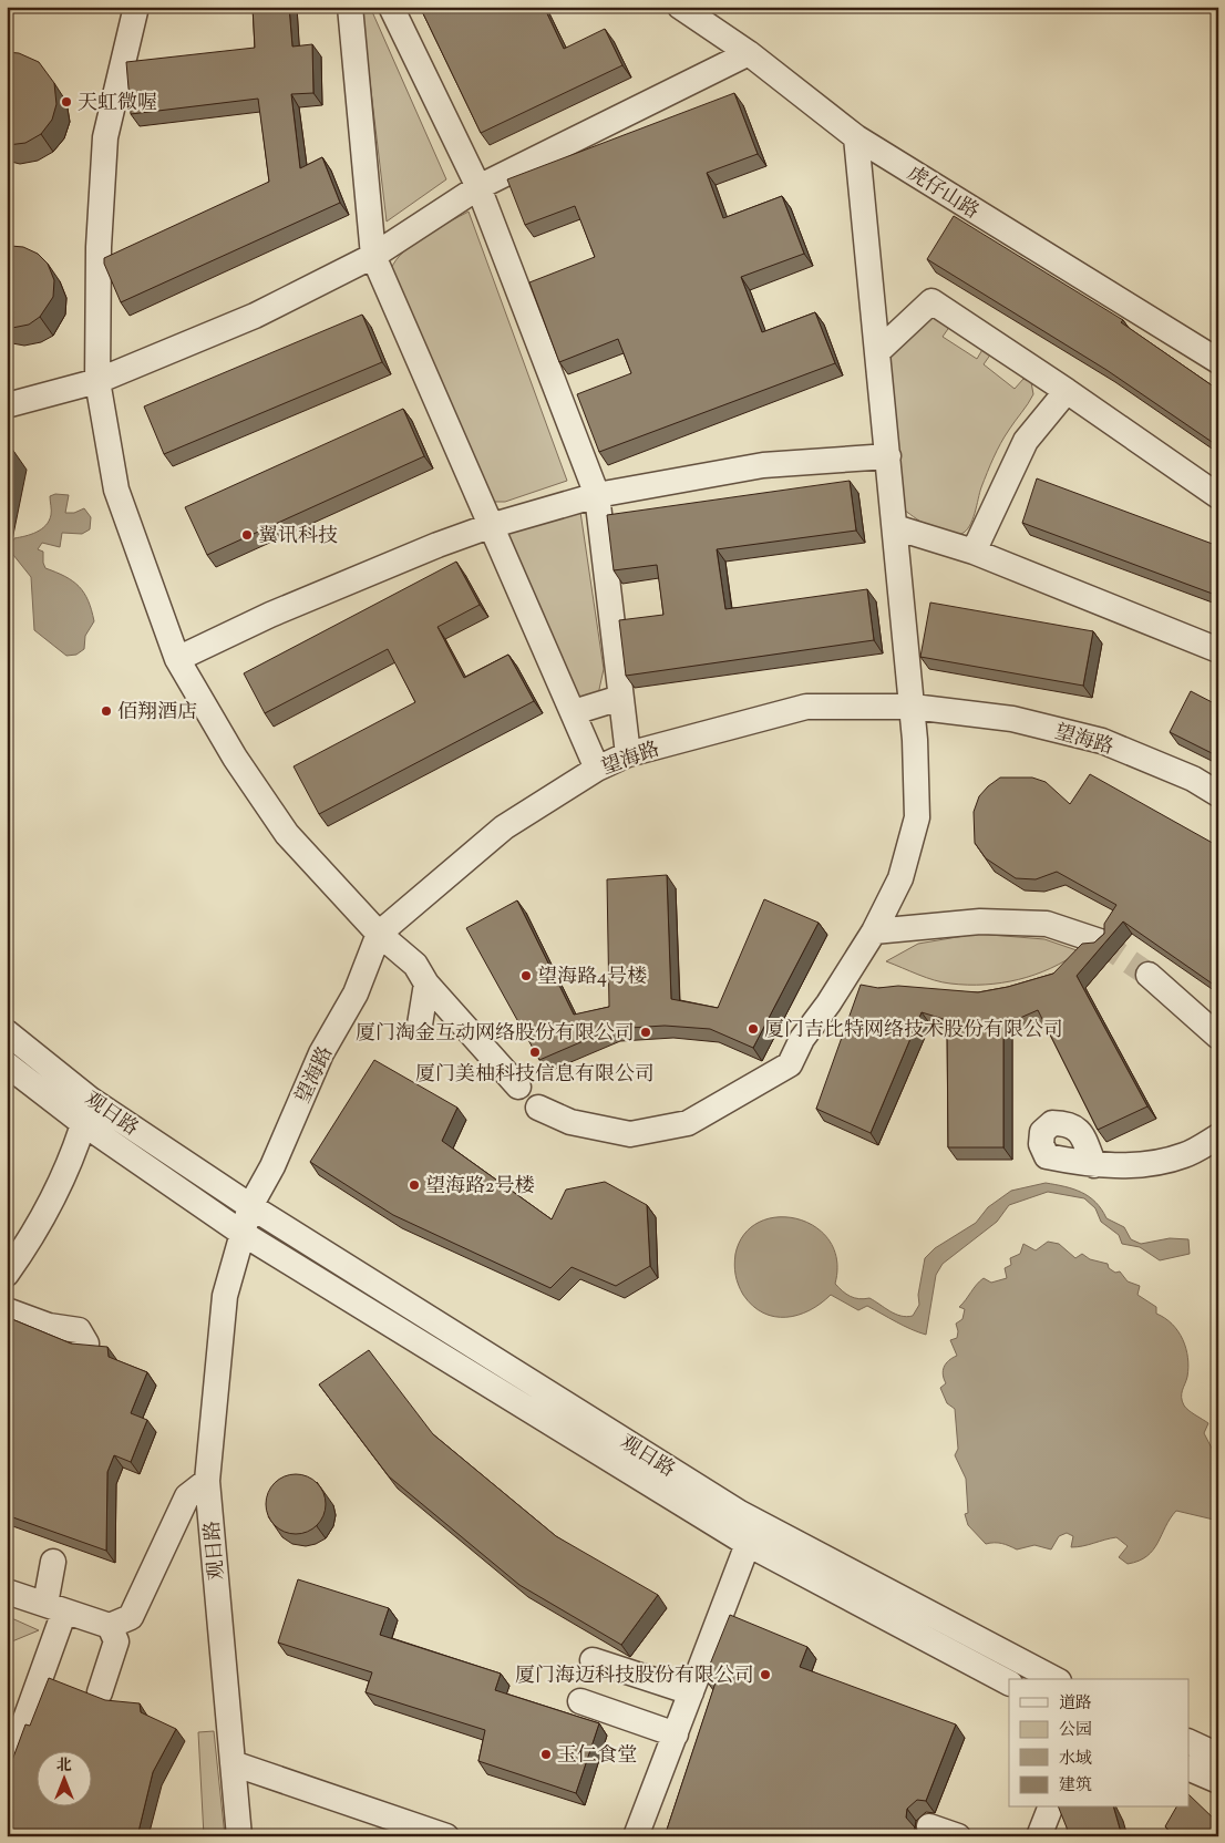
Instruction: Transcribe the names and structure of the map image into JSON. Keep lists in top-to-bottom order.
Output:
{
  "streets": {
    "street": ["虎仔山路", "望海路", "观日路"]
  },
  "crossings": [
    ["望海路", "观日路"]
  ],
  "places": [
    "天虹微喔",
    "翼讯科技",
    "佰翔酒店",
    "望海路4号楼",
    "厦门吉比特网络技术股份有限公司",
    "厦门淘金互动网络股份有限公司",
    "厦门美柚科技信息有限公司",
    "望海路2号楼",
    "厦门海迈科技股份有限公司",
    "玉仁食堂"
  ],
  "legend": [
    "道路",
    "公园",
    "水域",
    "建筑"
  ],
  "north": "top"
}
